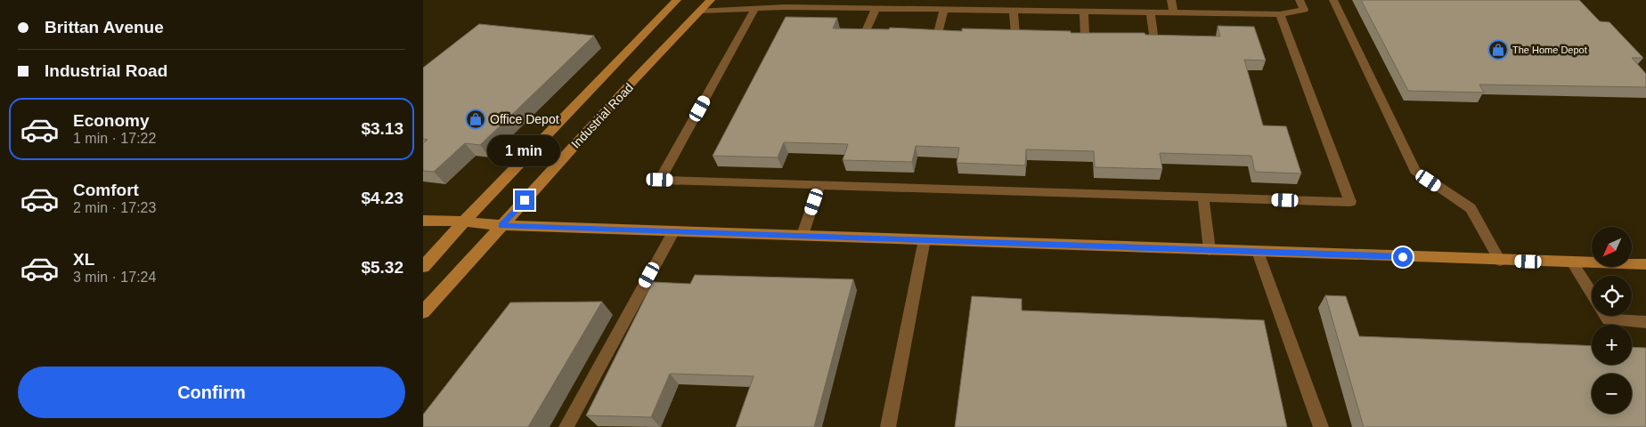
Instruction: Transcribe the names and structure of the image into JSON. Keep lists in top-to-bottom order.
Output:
{
  "streets": {
    "main road": ["Industrial Road"]
  },
  "places": {
    "shop": ["The Home Depot", "Office Depot"]
  },
  "north": "bottom left",
  "page": {
    "banner": ["Brittan Avenue", "Industrial Road"],
    "list": [
      {
        "name": "Economy",
        "note": "1 min · 17:22",
        "value": "$3.13"
      },
      {
        "name": "Comfort",
        "note": "2 min · 17:23",
        "value": "$4.23"
      },
      {
        "name": "XL",
        "note": "3 min · 17:24",
        "value": "$5.32"
      }
    ],
    "bubble": "1 min",
    "map_buttons": ["+", "−"],
    "buttons": "Confirm"
  }
}
